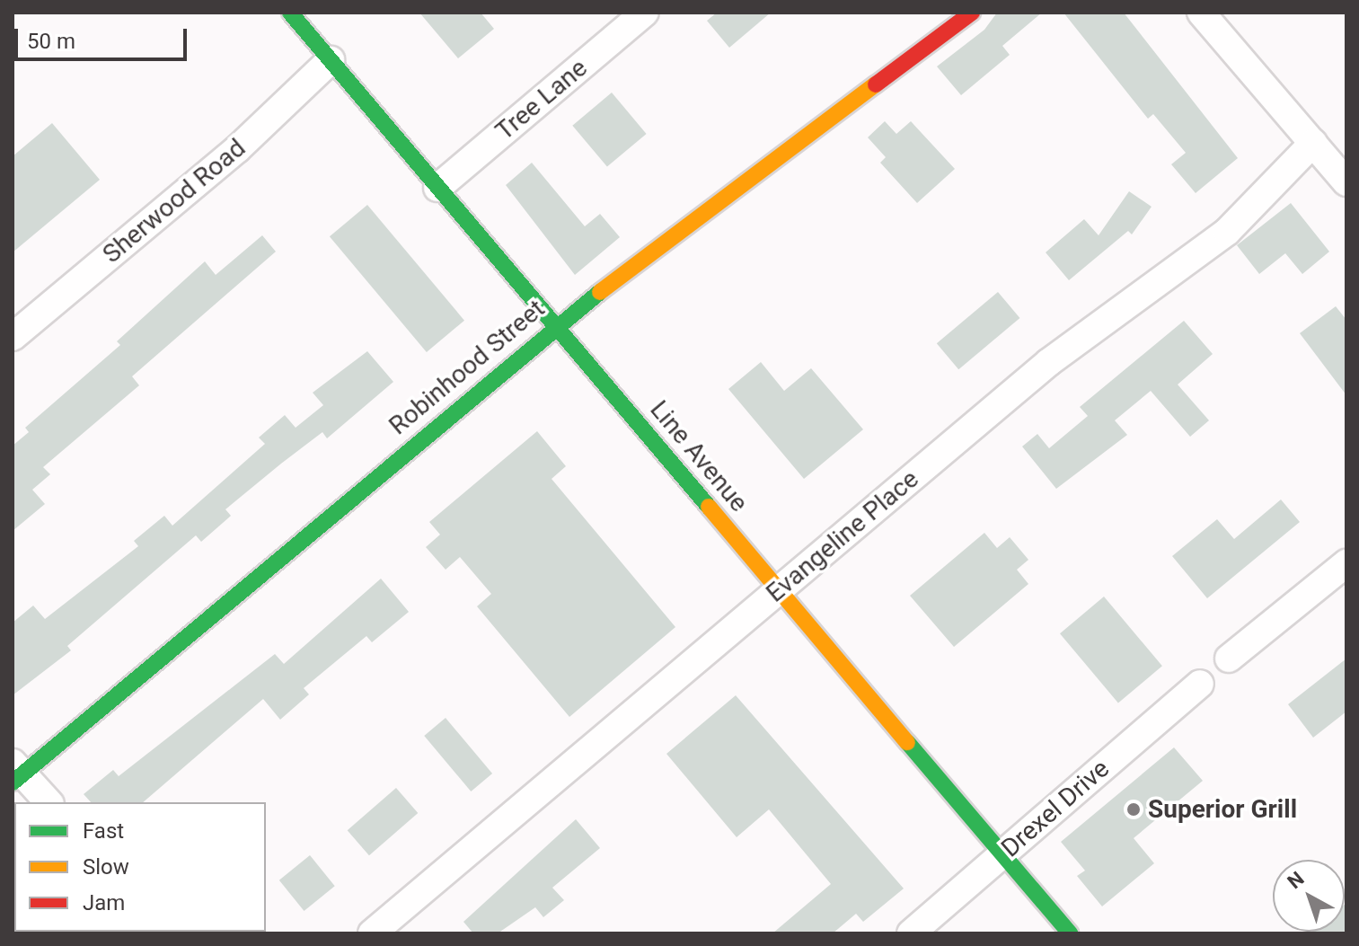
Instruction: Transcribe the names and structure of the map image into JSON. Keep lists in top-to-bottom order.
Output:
{
  "streets": {
    "main road": ["Robinhood Street", "Line Avenue"],
    "street": [
      "Tree Lane",
      "Sherwood Road",
      "Evangeline Place",
      "Drexel Drive"
    ]
  },
  "crossings": [
    ["Tree Lane", "Line Avenue"],
    ["Sherwood Road", "Line Avenue"],
    ["Robinhood Street", "Line Avenue"],
    ["Line Avenue", "Evangeline Place"],
    ["Line Avenue", "Drexel Drive"]
  ],
  "places": ["Superior Grill"],
  "legend": ["Fast", "Slow", "Jam"],
  "scale_bar": "50 m",
  "north": "top left"
}
